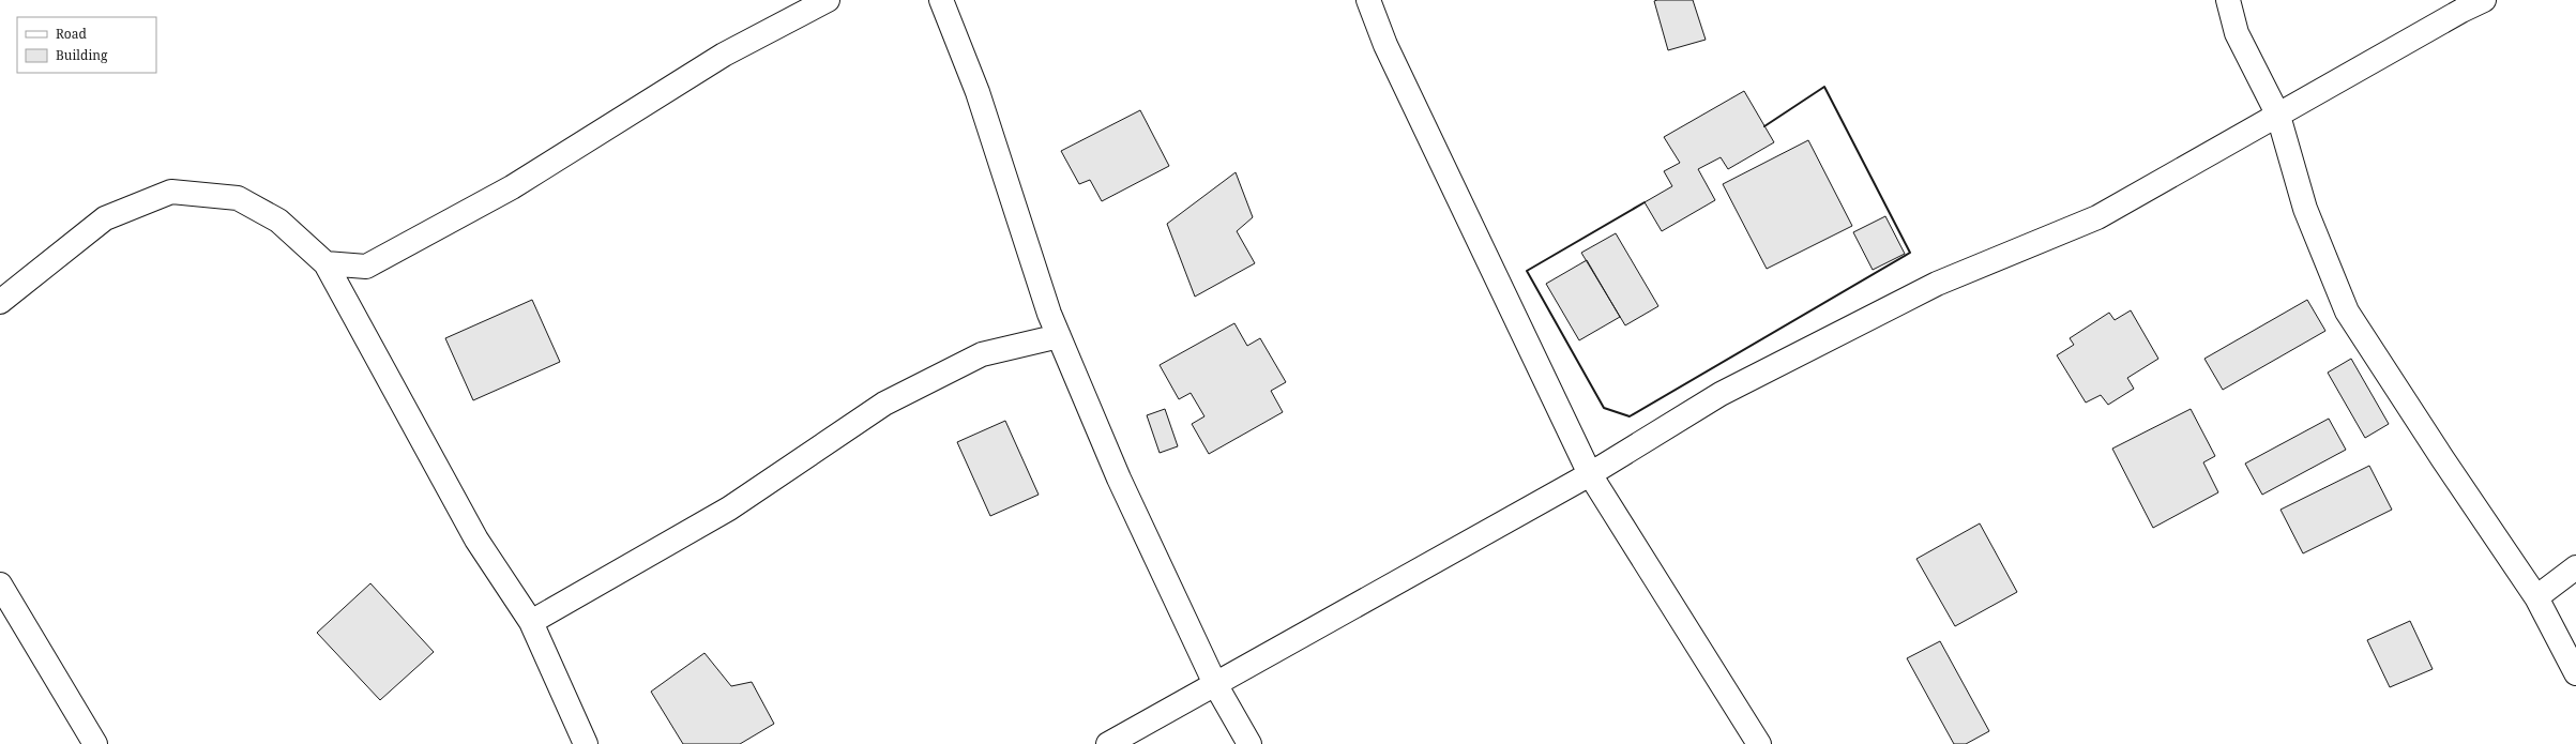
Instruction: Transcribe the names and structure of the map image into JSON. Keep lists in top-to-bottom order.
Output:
{
  "legend": ["Road", "Building"]
}
